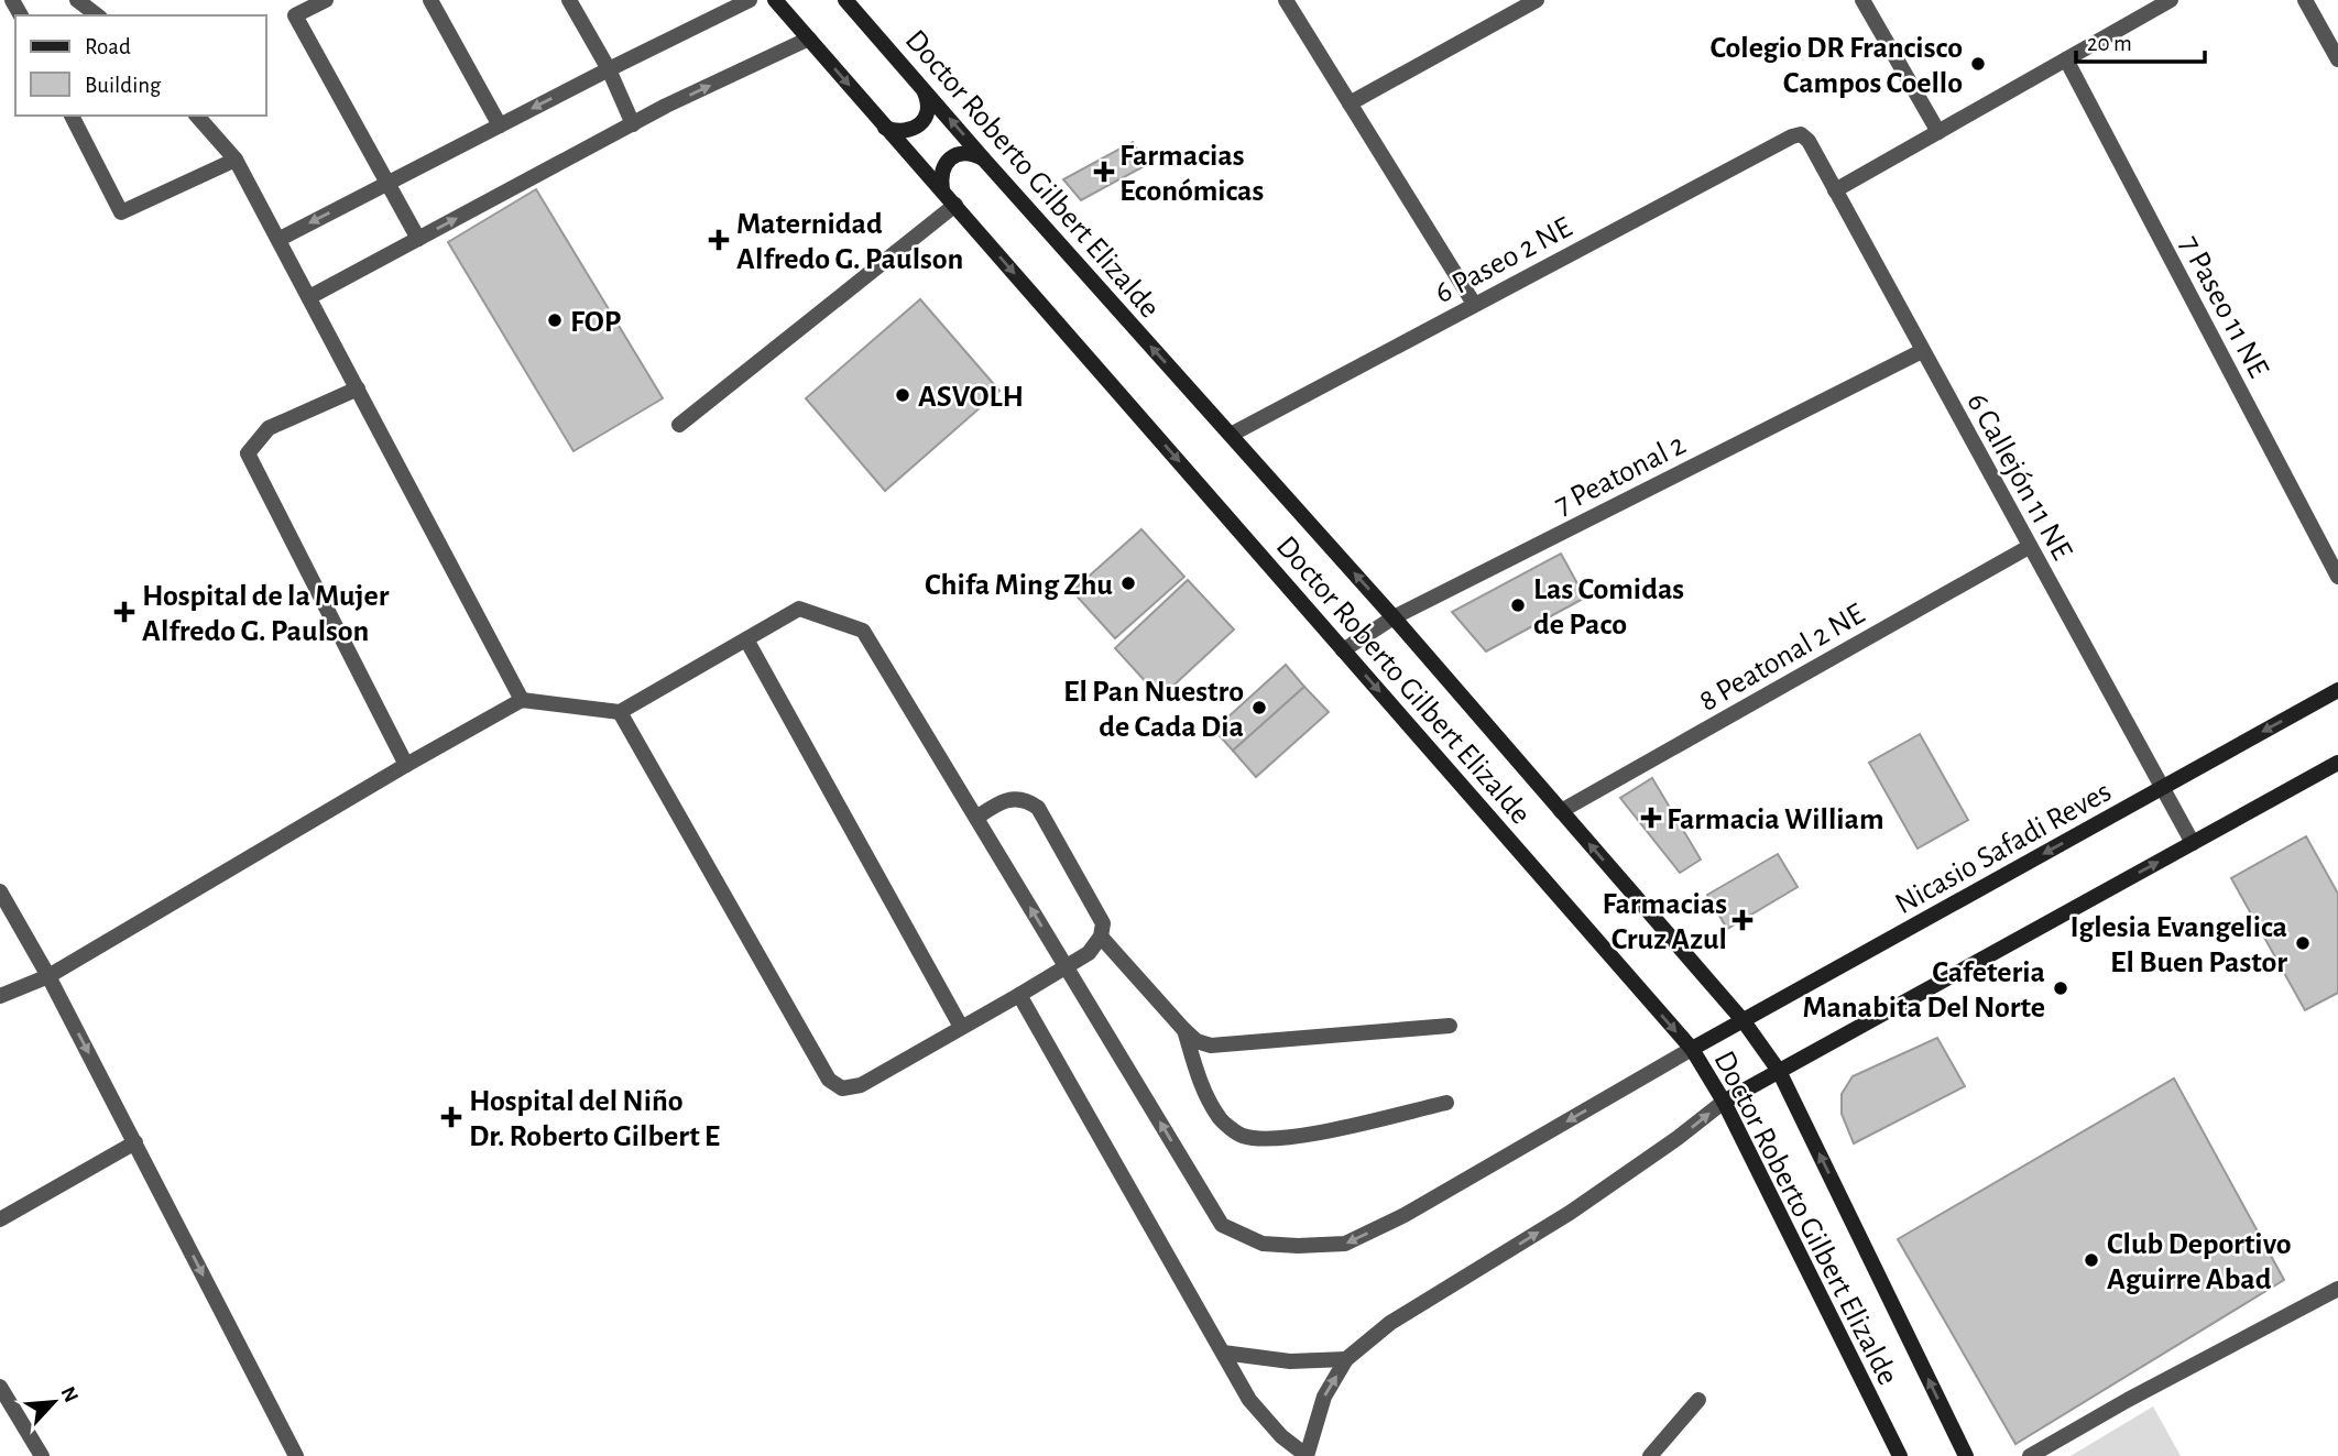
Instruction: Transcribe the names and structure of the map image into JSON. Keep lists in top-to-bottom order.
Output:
{
  "streets": {
    "street": [
      "Doctor Roberto Gilbert Elizalde",
      "6 Paseo 2 NE",
      "7 Paseo 11 NE",
      "7 Peatonal 2",
      "6 Callejón 11 NE",
      "8 Peatonal 2 NE",
      "Nicasio Safadi Reves"
    ]
  },
  "crossings": [
    ["Doctor Roberto Gilbert Elizalde", "6 Paseo 2 NE"],
    ["Doctor Roberto Gilbert Elizalde", "7 Peatonal 2"],
    ["Doctor Roberto Gilbert Elizalde", "8 Peatonal 2 NE"],
    ["Doctor Roberto Gilbert Elizalde", "Nicasio Safadi Reves"],
    ["6 Paseo 2 NE", "6 Callejón 11 NE"],
    ["7 Peatonal 2", "6 Callejón 11 NE"],
    ["6 Callejón 11 NE", "8 Peatonal 2 NE"],
    ["6 Callejón 11 NE", "Nicasio Safadi Reves"]
  ],
  "places": {
    "other": [
      "Colegio DR Francisco Campos Coello",
      "FOP",
      "ASVOLH",
      "Chifa Ming Zhu",
      "Las Comidas de Paco",
      "El Pan Nuestro de Cada Dia",
      "Iglesia Evangelica El Buen Pastor",
      "Cafeteria Manabita Del Norte",
      "Club Deportivo Aguirre Abad"
    ],
    "health": [
      "Farmacias Económicas",
      "Maternidad Alfredo G. Paulson",
      "Hospital de la Mujer Alfredo G. Paulson",
      "Farmacia William",
      "Farmacias Cruz Azul",
      "Hospital del Niño Dr. Roberto Gilbert E"
    ]
  },
  "legend": ["Road", "Building"],
  "scale_bar": "20 m",
  "north": "top right"
}
